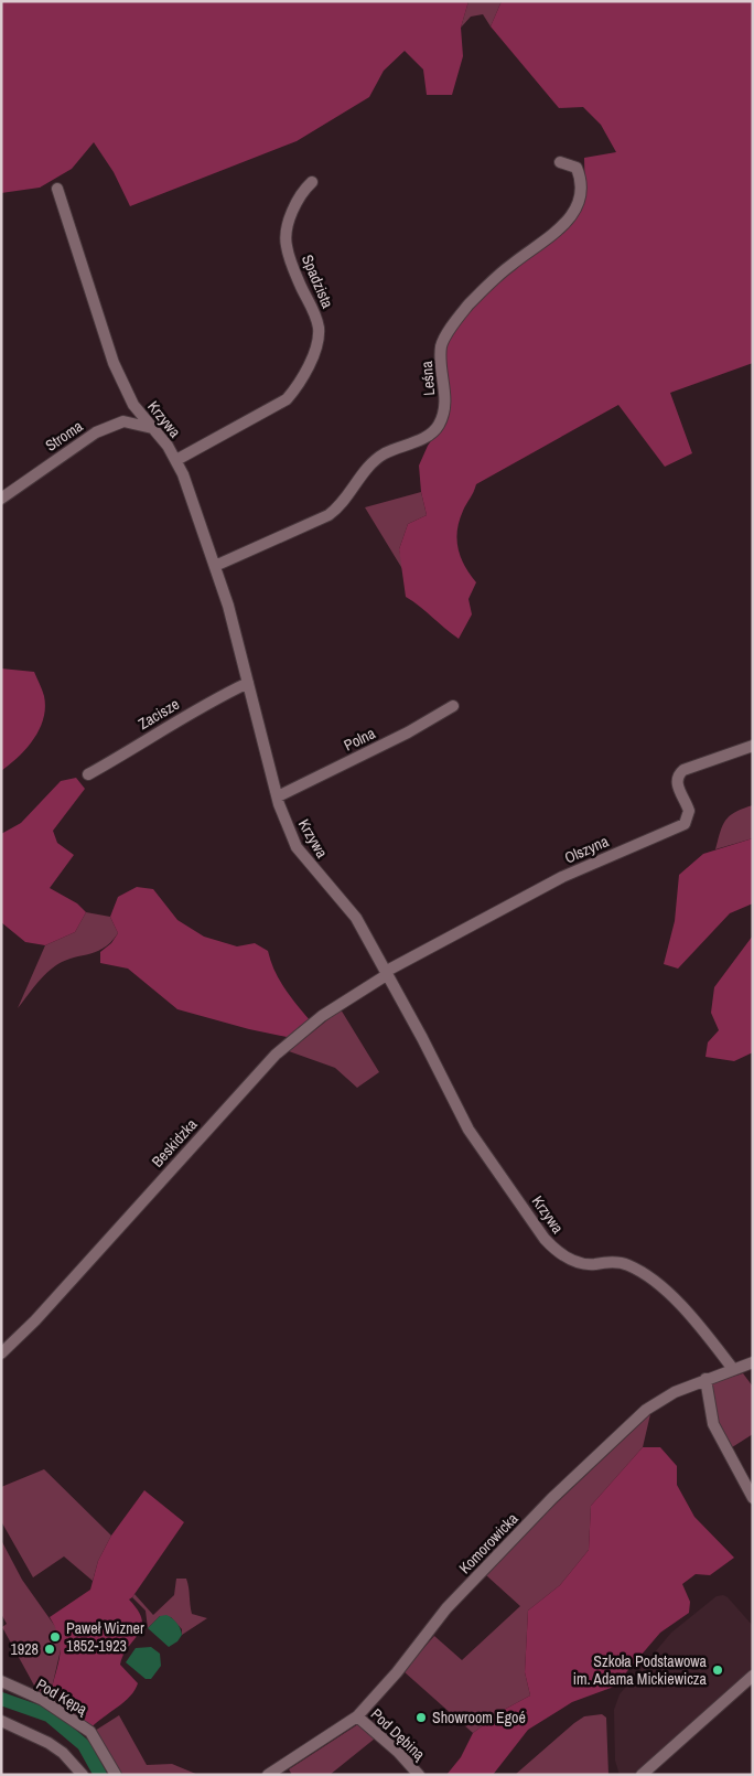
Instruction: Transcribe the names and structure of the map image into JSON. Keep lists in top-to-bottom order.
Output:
{
  "streets": {
    "street": [
      "Spadzista",
      "Leśna",
      "Krzywa",
      "Stroma",
      "Zacisze",
      "Polna",
      "Olszyna",
      "Beskidzka",
      "Komorowicka",
      "Pod Kępą",
      "Pod Dębiną"
    ]
  },
  "crossings": [
    ["Spadzista", "Krzywa"],
    ["Leśna", "Krzywa"],
    ["Krzywa", "Zacisze"],
    ["Krzywa", "Polna"],
    ["Krzywa", "Olszyna"],
    ["Krzywa", "Beskidzka"],
    ["Krzywa", "Komorowicka"],
    ["Olszyna", "Beskidzka"],
    ["Komorowicka", "Pod Dębiną"]
  ],
  "places": [
    "Paweł Wizner 1852-1923",
    "1928",
    "Szkoła Podstawowa im. Adama Mickiewicza",
    "Showroom Egoé"
  ]
}
